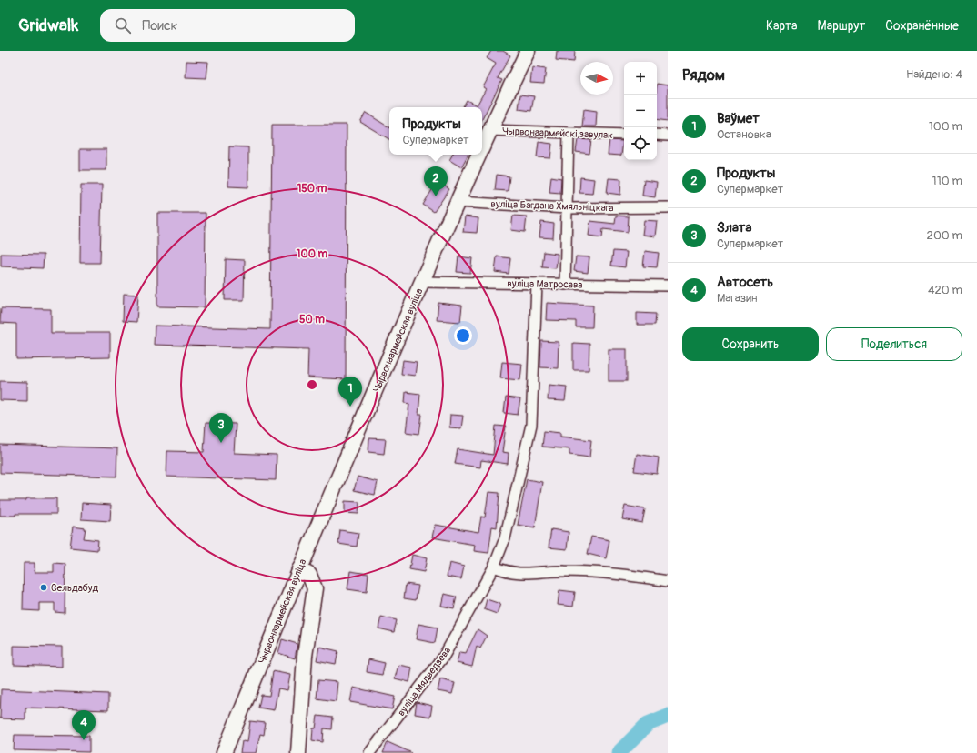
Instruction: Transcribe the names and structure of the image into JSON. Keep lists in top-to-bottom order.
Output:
{
  "streets": {
    "street": [
      "Чырвонаармейскі завулак",
      "вуліца Багдана Хмяльніцкага",
      "вуліца Матросава",
      "Чырвонаармейская вуліца",
      "вуліца Мядведзева"
    ]
  },
  "crossings": [
    ["Чырвонаармейскі завулак", "Чырвонаармейская вуліца"],
    ["вуліца Багдана Хмяльніцкага", "Чырвонаармейская вуліца"],
    ["вуліца Матросава", "Чырвонаармейская вуліца"],
    ["вуліца Матросава", "вуліца Мядведзева"]
  ],
  "places": ["Сельдабуд"],
  "north": "right",
  "page": {
    "header": "Gridwalk",
    "search": "Поиск",
    "nav": ["Карта", "Маршрут", "Сохранённые"],
    "heading": ["Рядом", "Найдено: 4"],
    "map_buttons": ["+", "−"],
    "list": [
      {
        "mark": "1",
        "name": "Ваўмет",
        "note": "Остановка",
        "value": "100 m"
      },
      {
        "mark": "2",
        "name": "Продукты",
        "note": "Супермаркет",
        "value": "110 m"
      },
      {
        "mark": "3",
        "name": "Злата",
        "note": "Супермаркет",
        "value": "200 m"
      },
      {
        "mark": "4",
        "name": "Автосеть",
        "note": "Магазин",
        "value": "420 m"
      }
    ],
    "popup": ["Продукты", "Супермаркет"],
    "pins": [
      "2",
      "1",
      "3",
      "4"
    ],
    "buttons": ["Сохранить", "Поделиться"]
  },
  "rings": ["150 m", "100 m", "50 m"]
}
